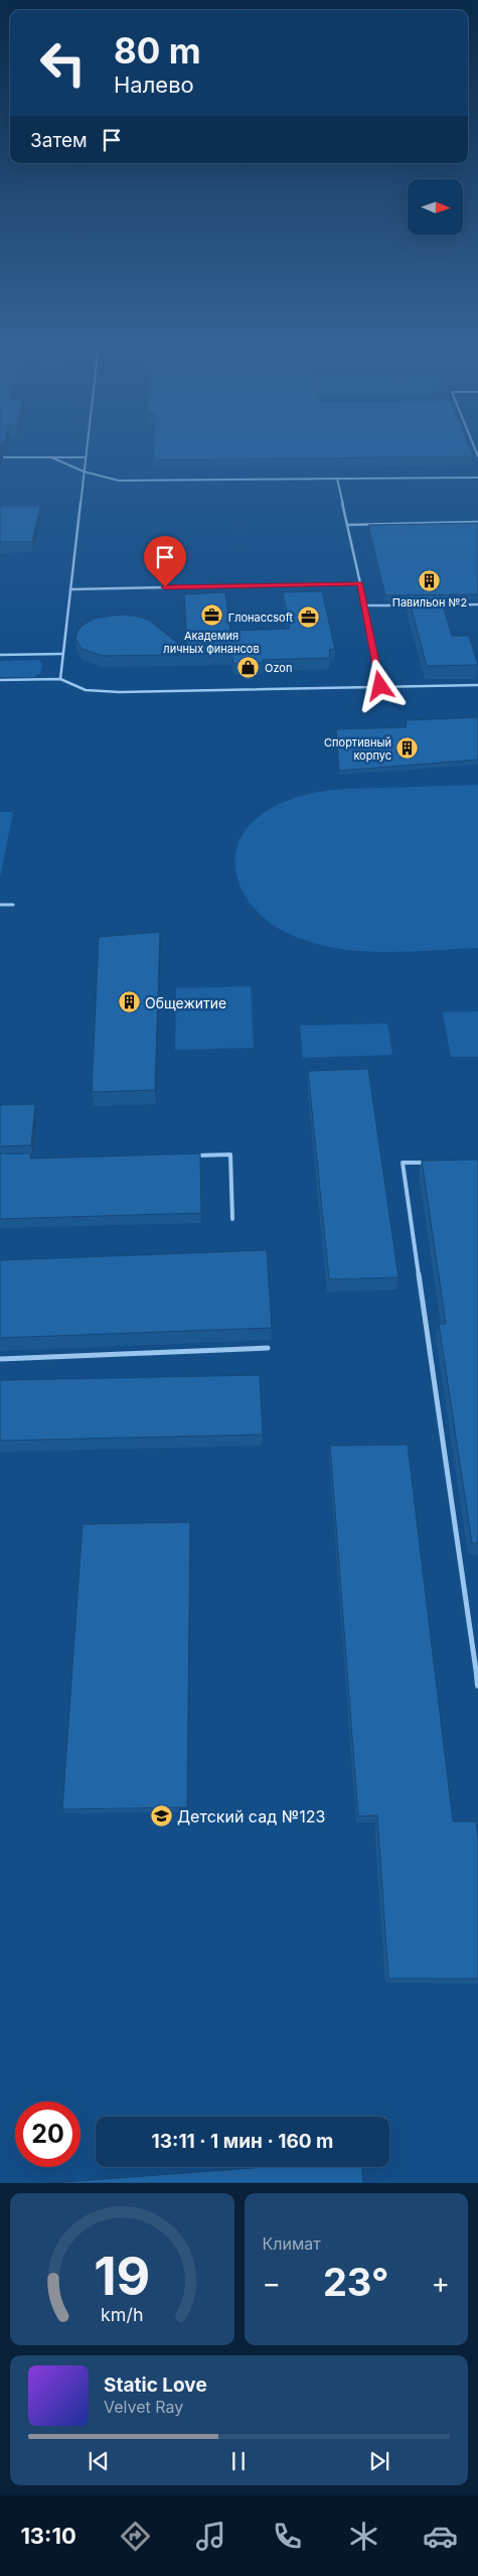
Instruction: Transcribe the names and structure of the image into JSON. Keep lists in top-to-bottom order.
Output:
{
  "places": {
    "building": ["Павильон №2", "Спортивный корпус", "Общежитие"],
    "office": ["Академия личных финансов", "Глонассsoft"],
    "shop": ["Ozon"],
    "school or university": ["Детский сад №123"]
  },
  "north": "right",
  "page": {
    "turn": ["80 m", "Налево"],
    "then": "Затем",
    "limit": "20",
    "trip": "13:11 · 1 мин · 160 m",
    "tile": "Климат",
    "heat": ["−", "23°", "+"],
    "song": ["Static Love", "Velvet Ray"],
    "tabs": "13:10",
    "gauge": ["19", "km/h"]
  }
}
